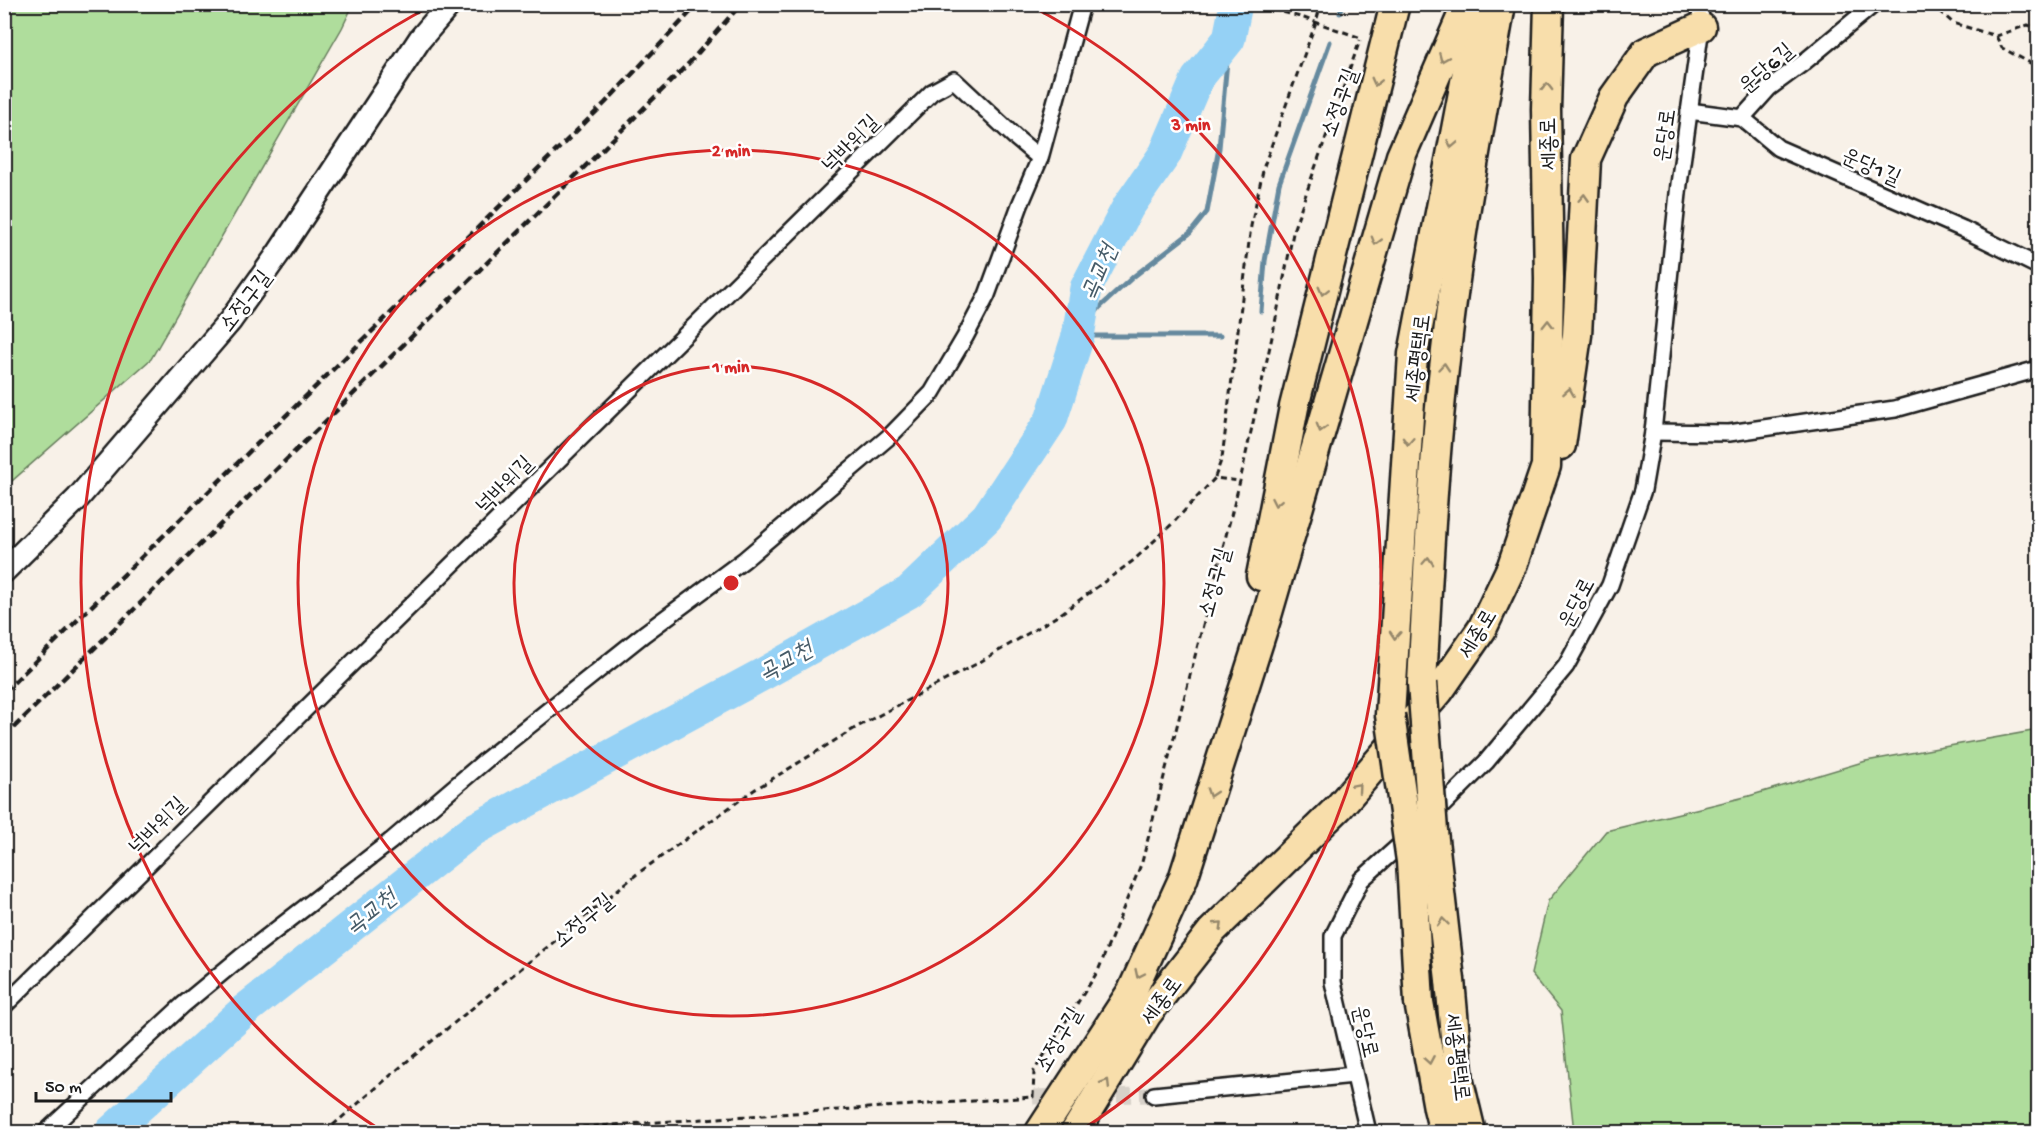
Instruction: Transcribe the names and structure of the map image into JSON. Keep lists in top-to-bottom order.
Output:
{
  "streets": {
    "highway": ["세종로", "세종평택로"],
    "street": [
      "운당6길",
      "소정구길",
      "운당로",
      "넉바위길",
      "운당1길"
    ]
  },
  "crossings": [
    ["운당6길", "운당1길"]
  ],
  "water": ["곡교천"],
  "scale_bar": "50 m",
  "rings": ["3 min", "2 min", "1 min"]
}
